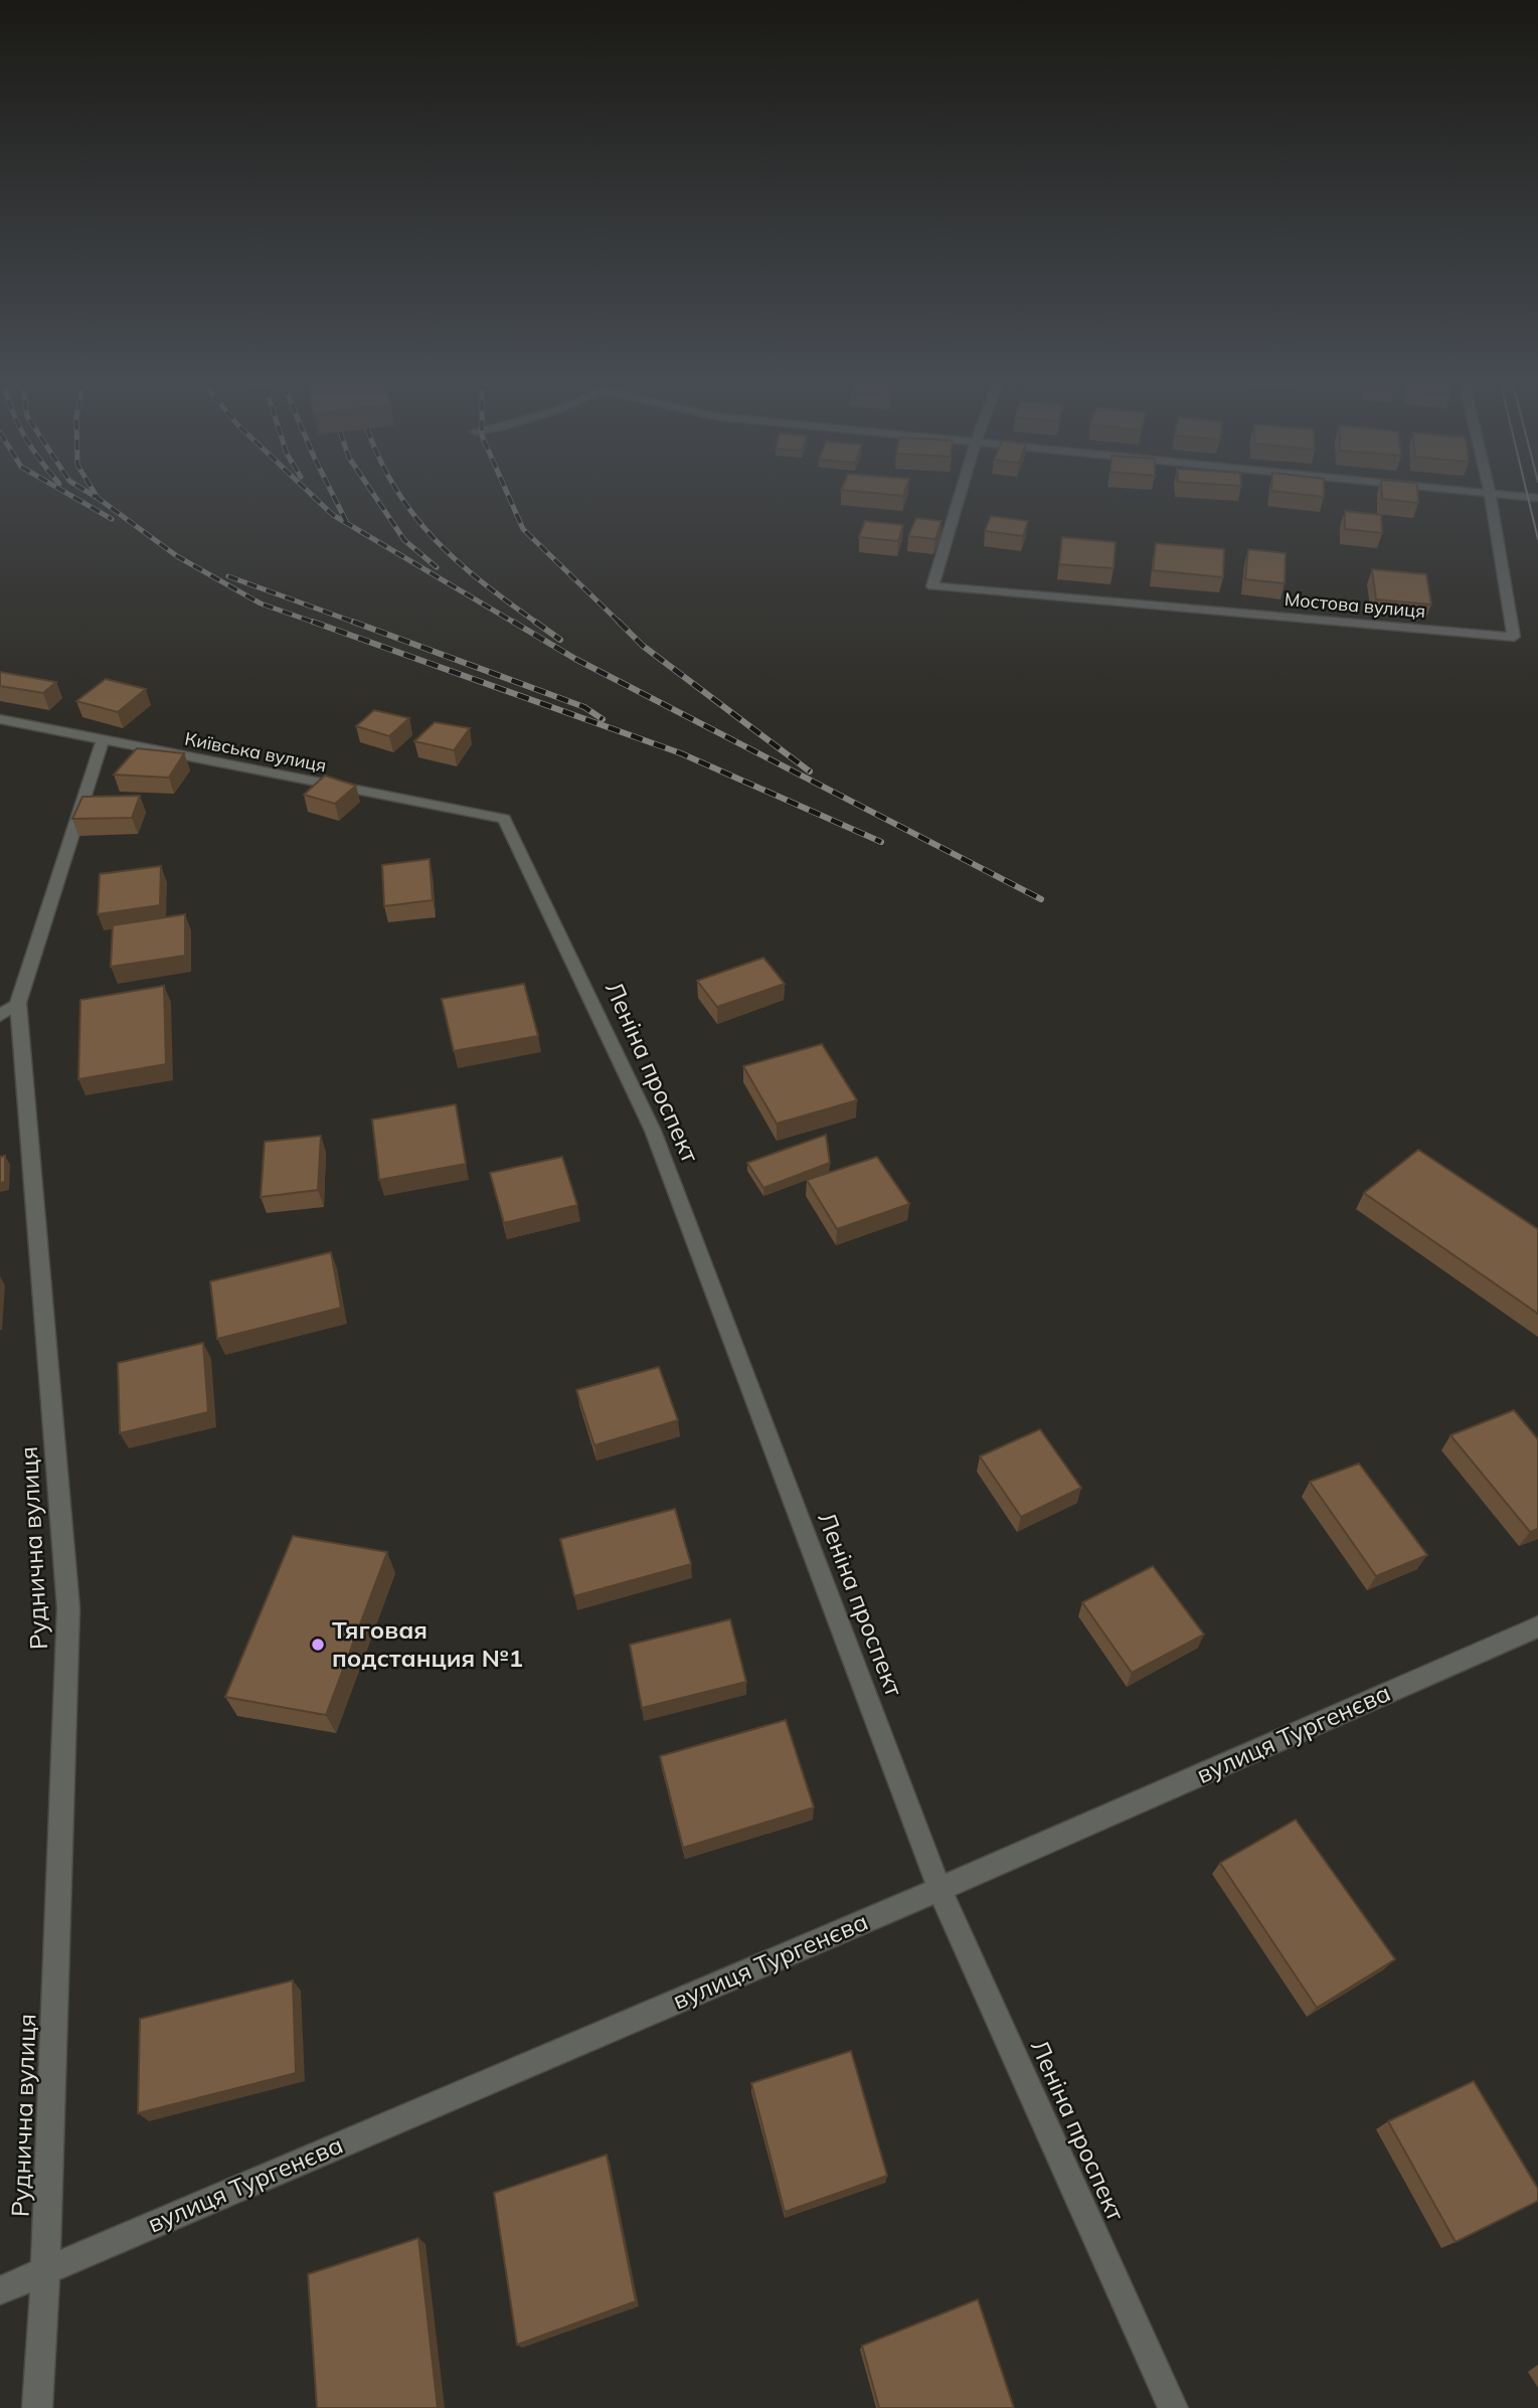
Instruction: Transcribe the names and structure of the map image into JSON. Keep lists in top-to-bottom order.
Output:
{
  "streets": {
    "street": [
      "Мостова вулиця",
      "Київська вулиця",
      "Леніна проспект",
      "Руднична вулиця",
      "вулиця Тургенєва"
    ]
  },
  "crossings": [
    ["Київська вулиця", "Леніна проспект"],
    ["Київська вулиця", "Руднична вулиця"],
    ["Леніна проспект", "вулиця Тургенєва"],
    ["Руднична вулиця", "вулиця Тургенєва"]
  ],
  "places": ["Тяговая подстанция №1"]
}
